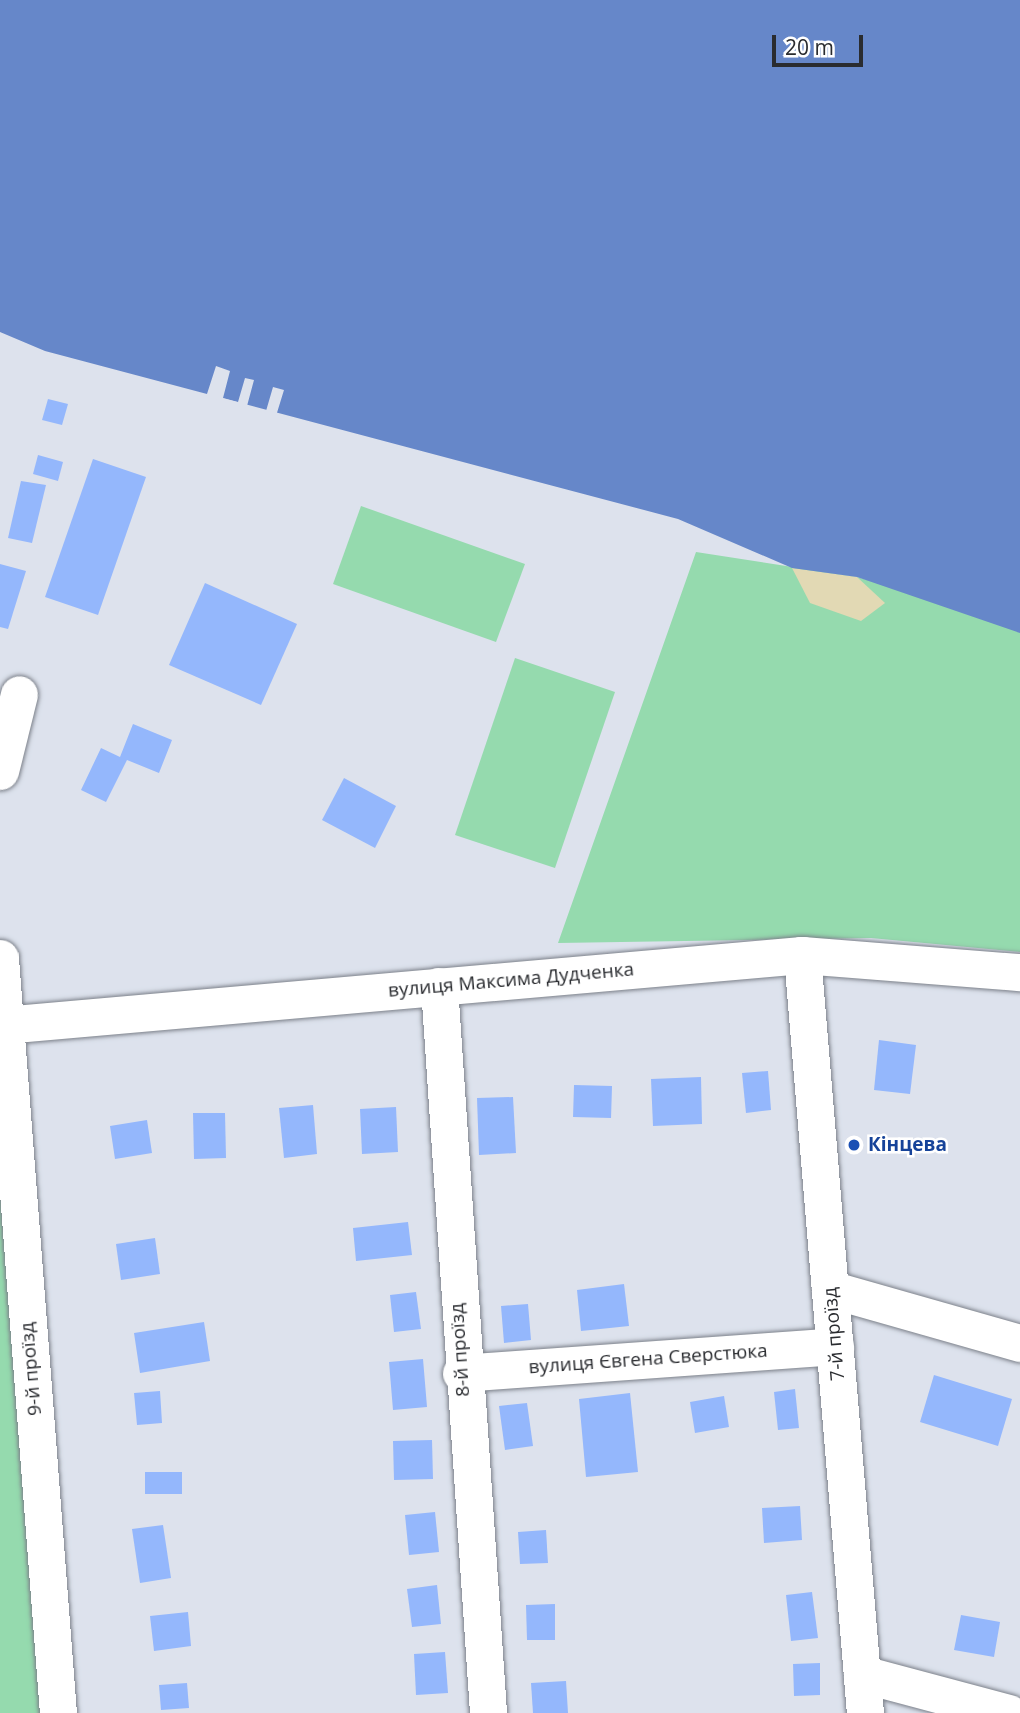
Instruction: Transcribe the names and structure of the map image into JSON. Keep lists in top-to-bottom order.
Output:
{
  "streets": {
    "street": [
      "вулиця Максима Дудченка",
      "7-й проїзд",
      "8-й проїзд",
      "вулиця Євгена Сверстюка",
      "9-й проїзд"
    ]
  },
  "crossings": [
    ["вулиця Максима Дудченка", "7-й проїзд"],
    ["вулиця Максима Дудченка", "8-й проїзд"],
    ["вулиця Максима Дудченка", "9-й проїзд"],
    ["7-й проїзд", "вулиця Євгена Сверстюка"],
    ["8-й проїзд", "вулиця Євгена Сверстюка"]
  ],
  "places": ["Кінцева"],
  "scale_bar": "20 m"
}
